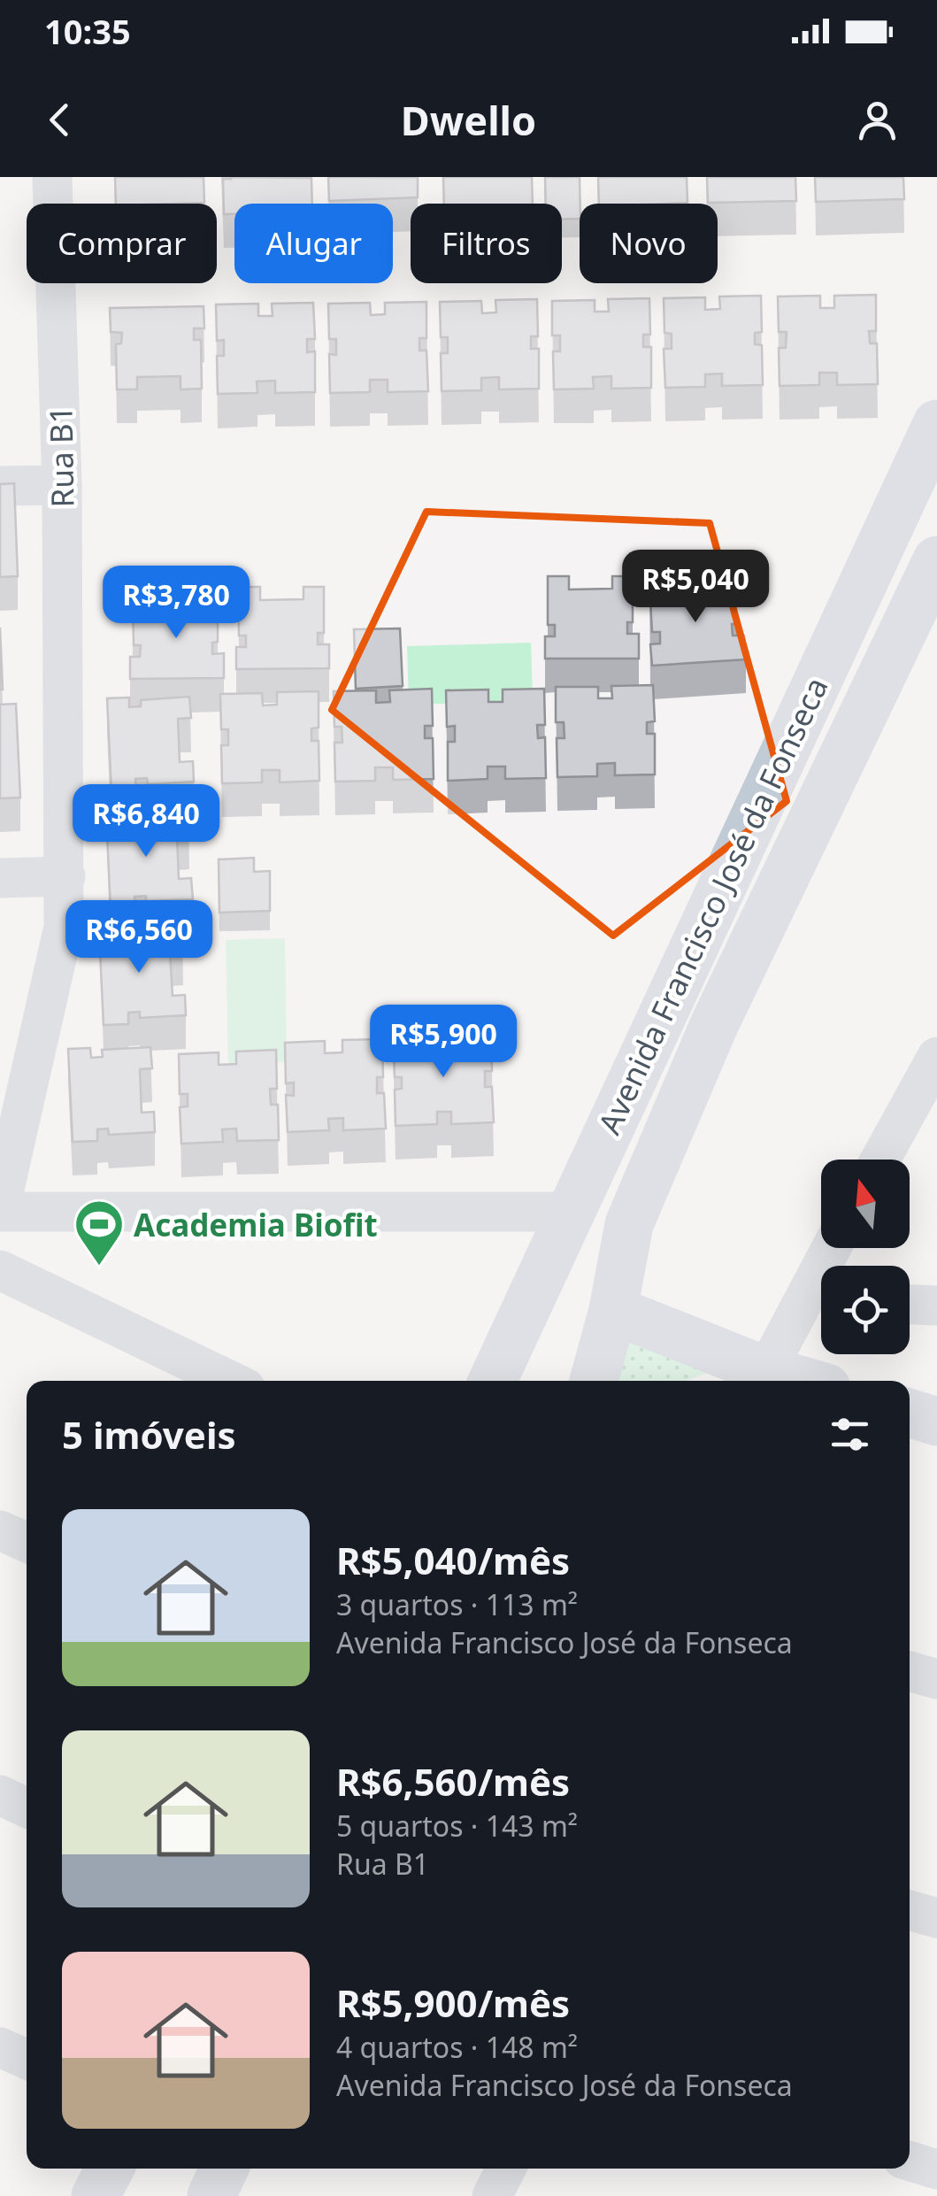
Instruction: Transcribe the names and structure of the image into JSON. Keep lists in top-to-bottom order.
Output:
{
  "streets": {
    "main road": ["Avenida Francisco José da Fonseca"],
    "street": ["Rua B1"]
  },
  "places": {
    "sports": ["Academia Biofit"]
  },
  "north": "top",
  "page": {
    "status": "10:35",
    "header": "Dwello",
    "chip": [
      "Comprar",
      "Alugar",
      "Filtros",
      "Novo"
    ],
    "price": [
      "R$5,040",
      "R$3,780",
      "R$6,840",
      "R$6,560",
      "R$5,900"
    ],
    "heading": "5 imóveis",
    "list": [
      {
        "name": "R$5,040/mês",
        "note": "3 quartos · 113 m² · Avenida Francisco José da Fonseca"
      },
      {
        "name": "R$6,560/mês",
        "note": "5 quartos · 143 m² · Rua B1"
      },
      {
        "name": "R$5,900/mês",
        "note": "4 quartos · 148 m² · Avenida Francisco José da Fonseca"
      }
    ]
  }
}
